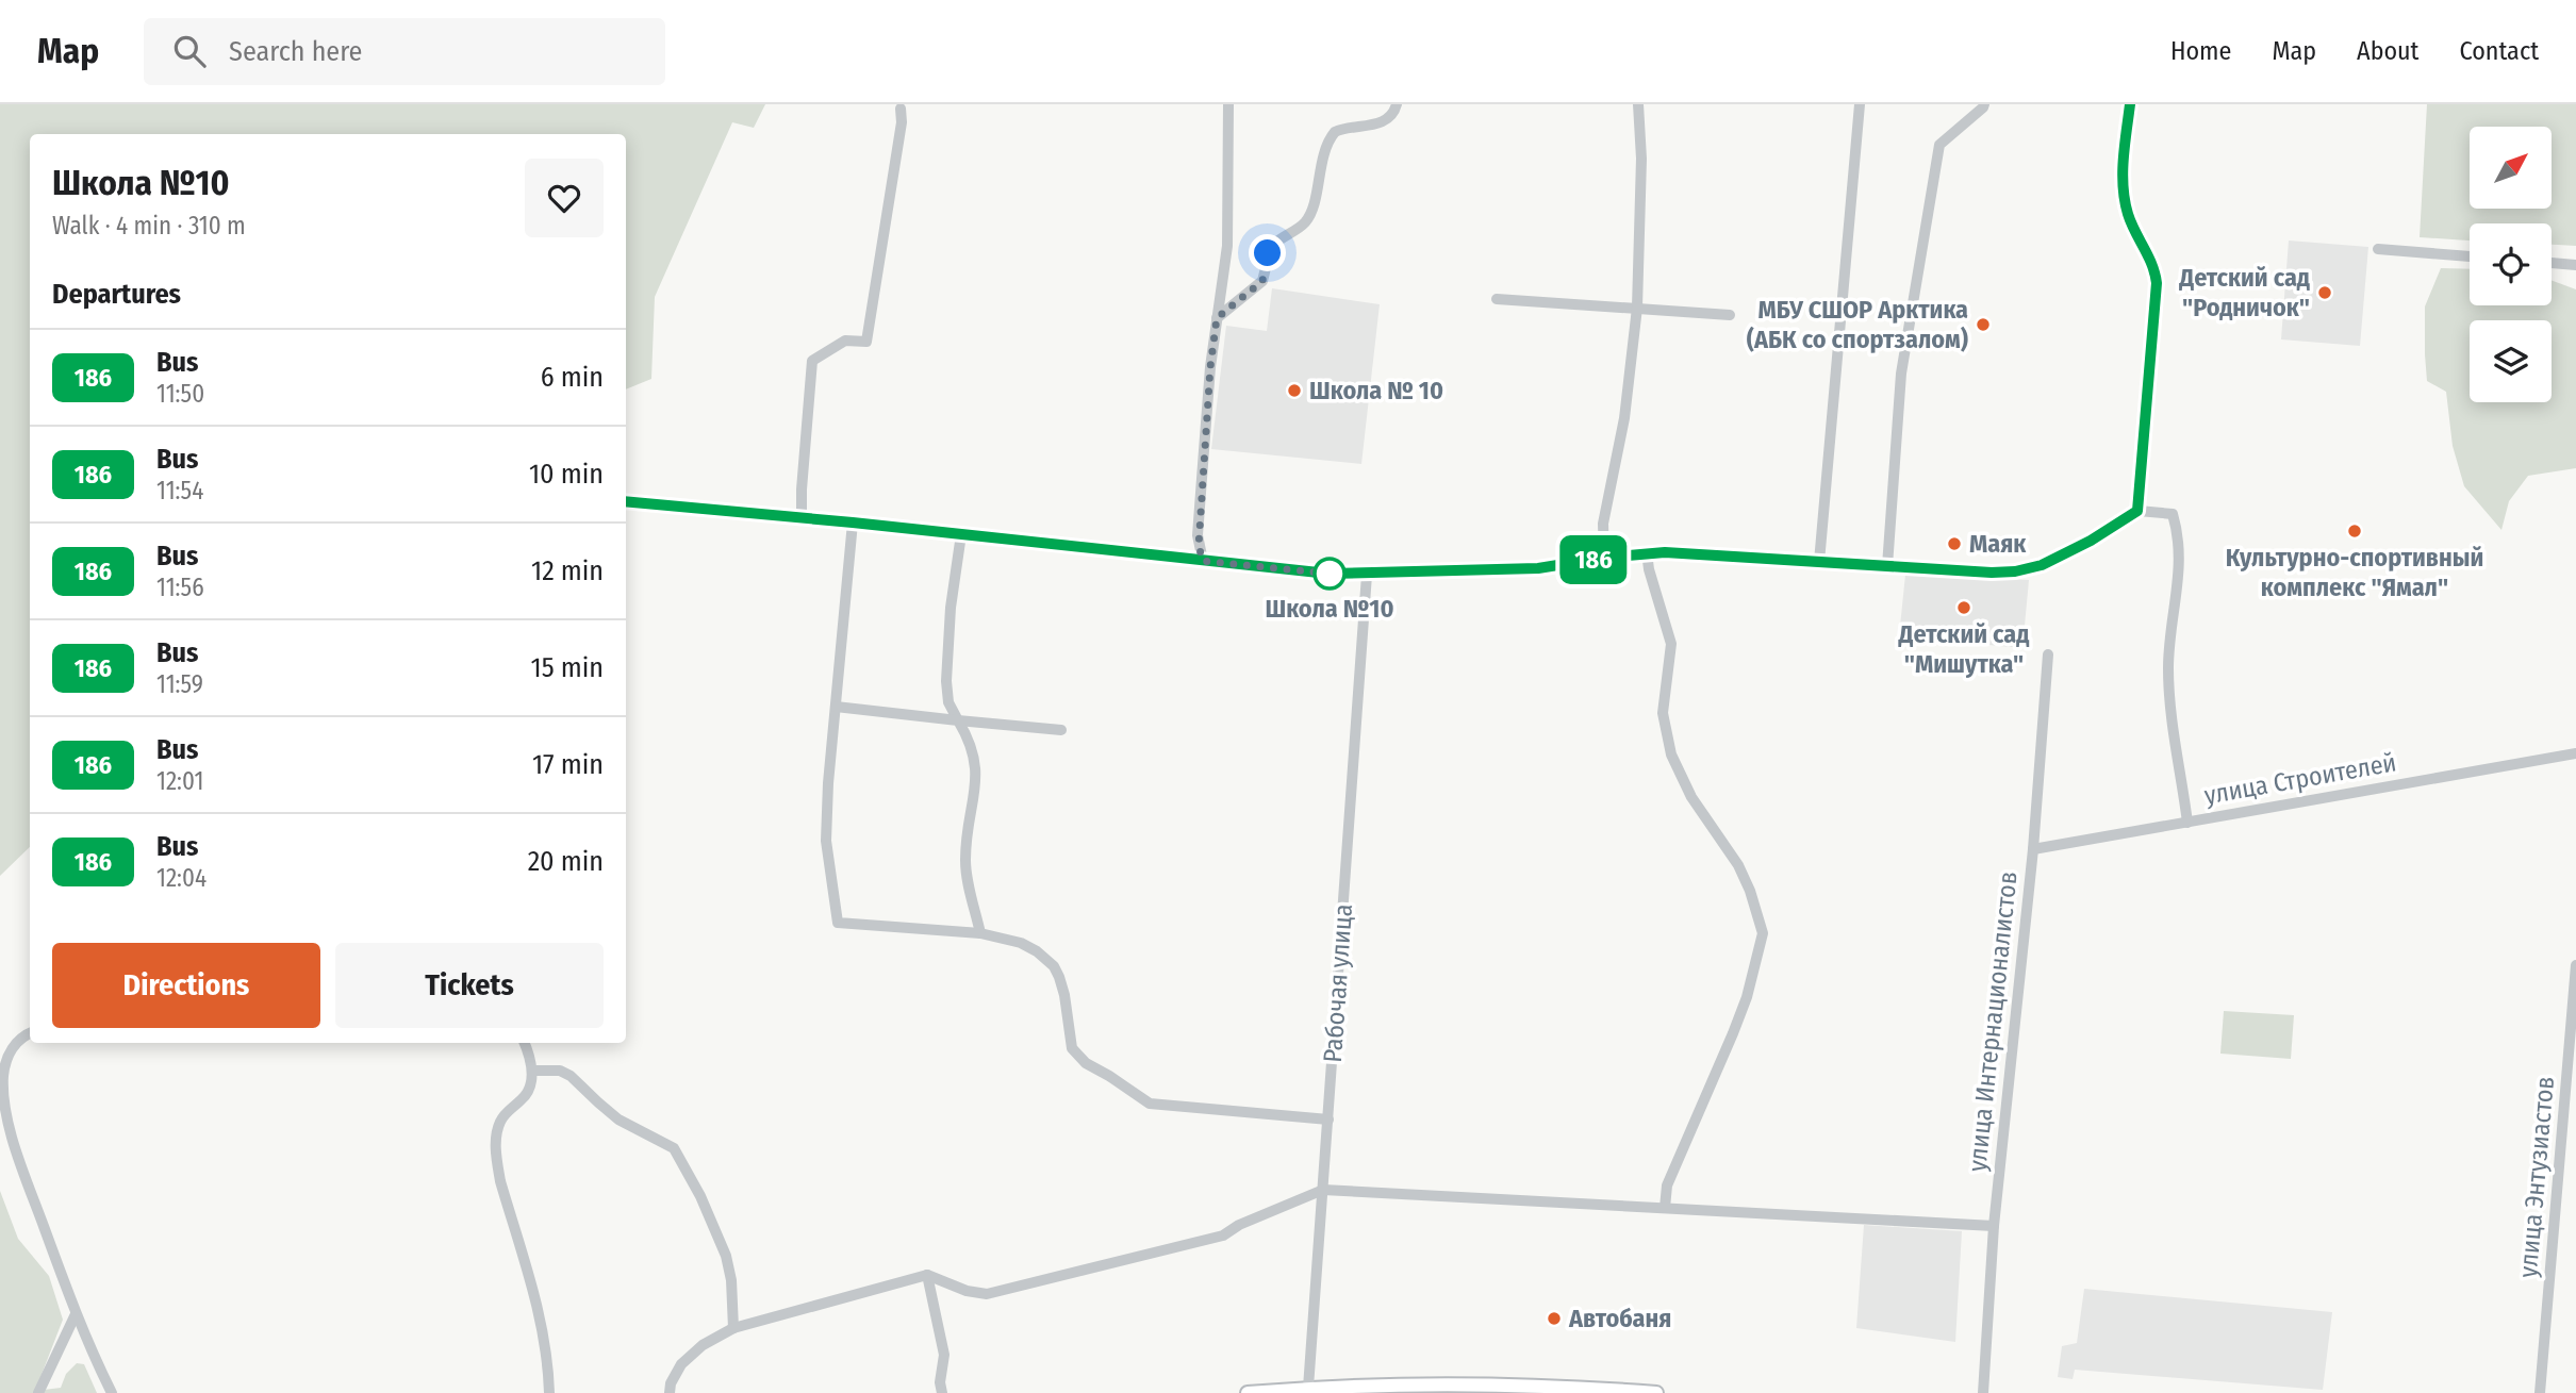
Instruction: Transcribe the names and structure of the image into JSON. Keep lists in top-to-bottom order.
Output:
{
  "streets": {
    "street": [
      "улица Строителей",
      "Рабочая улица",
      "улица Интернационалистов",
      "улица Энтузиастов"
    ]
  },
  "crossings": [
    ["улица Строителей", "улица Интернационалистов"]
  ],
  "places": [
    "Детский сад \"Родничок\"",
    "МБУ СШОР Арктика (АБК со спортзалом)",
    "Школа № 10",
    "Культурно-спортивный комплекс \"Ямал\"",
    "Маяк",
    "Школа №10",
    "Детский сад \"Мишутка\"",
    "Автобаня"
  ],
  "lines": ["bus line 186"],
  "north": "top right",
  "page": {
    "header": "Map",
    "search": "Search here",
    "nav": [
      "Home",
      "Map",
      "About",
      "Contact"
    ],
    "on_map": "186",
    "heading": [
      ["Школа №10", "Walk · 4 min · 310 m"],
      "Departures"
    ],
    "list": [
      {
        "mark": "186",
        "name": "Bus",
        "note": "11:50",
        "value": "6 min"
      },
      {
        "mark": "186",
        "name": "Bus",
        "note": "11:54",
        "value": "10 min"
      },
      {
        "mark": "186",
        "name": "Bus",
        "note": "11:56",
        "value": "12 min"
      },
      {
        "mark": "186",
        "name": "Bus",
        "note": "11:59",
        "value": "15 min"
      },
      {
        "mark": "186",
        "name": "Bus",
        "note": "12:01",
        "value": "17 min"
      },
      {
        "mark": "186",
        "name": "Bus",
        "note": "12:04",
        "value": "20 min"
      }
    ],
    "buttons": ["Directions", "Tickets"]
  }
}
